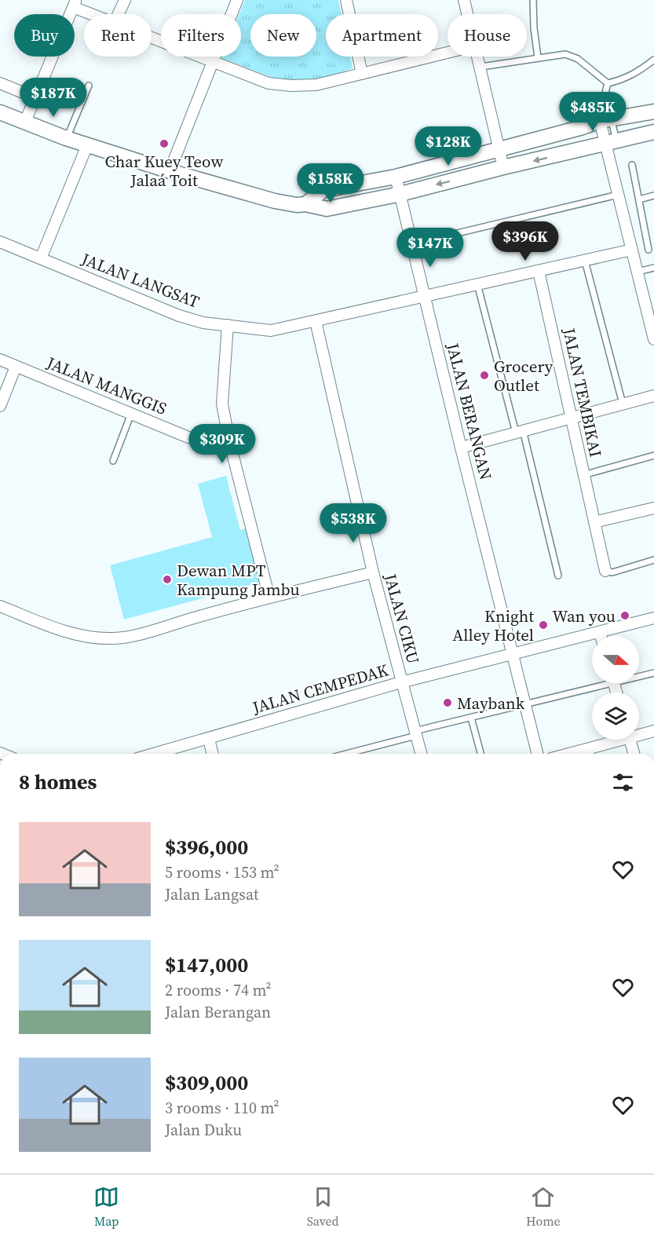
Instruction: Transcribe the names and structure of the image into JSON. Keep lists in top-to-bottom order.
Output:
{
  "streets": {
    "street": [
      "JALAN LANGSAT",
      "JALAN MANGGIS",
      "JALAN TEMBIKAI",
      "JALAN BERANGAN",
      "JALAN CIKU",
      "JALAN CEMPEDAK"
    ]
  },
  "crossings": [
    ["JALAN LANGSAT", "JALAN TEMBIKAI"],
    ["JALAN LANGSAT", "JALAN BERANGAN"],
    ["JALAN LANGSAT", "JALAN CIKU"],
    ["JALAN BERANGAN", "JALAN CEMPEDAK"],
    ["JALAN CIKU", "JALAN CEMPEDAK"]
  ],
  "places": [
    "Char Kuey Teow Jalaá Toit",
    "Grocery Outlet",
    "Dewan MPT Kampung Jambu",
    "Wan you",
    "Knight Alley Hotel",
    "Maybank"
  ],
  "north": "right",
  "page": {
    "chip": [
      "Buy",
      "Rent",
      "Filters",
      "New",
      "Apartment",
      "House"
    ],
    "price": [
      "$187K",
      "$485K",
      "$128K",
      "$158K",
      "$396K",
      "$147K",
      "$309K",
      "$538K"
    ],
    "heading": "8 homes",
    "list": [
      {
        "name": "$396,000",
        "note": "5 rooms · 153 m² · Jalan Langsat"
      },
      {
        "name": "$147,000",
        "note": "2 rooms · 74 m² · Jalan Berangan"
      },
      {
        "name": "$309,000",
        "note": "3 rooms · 110 m² · Jalan Duku"
      }
    ],
    "tabs": ["Map", "Saved", "Home"]
  }
}
